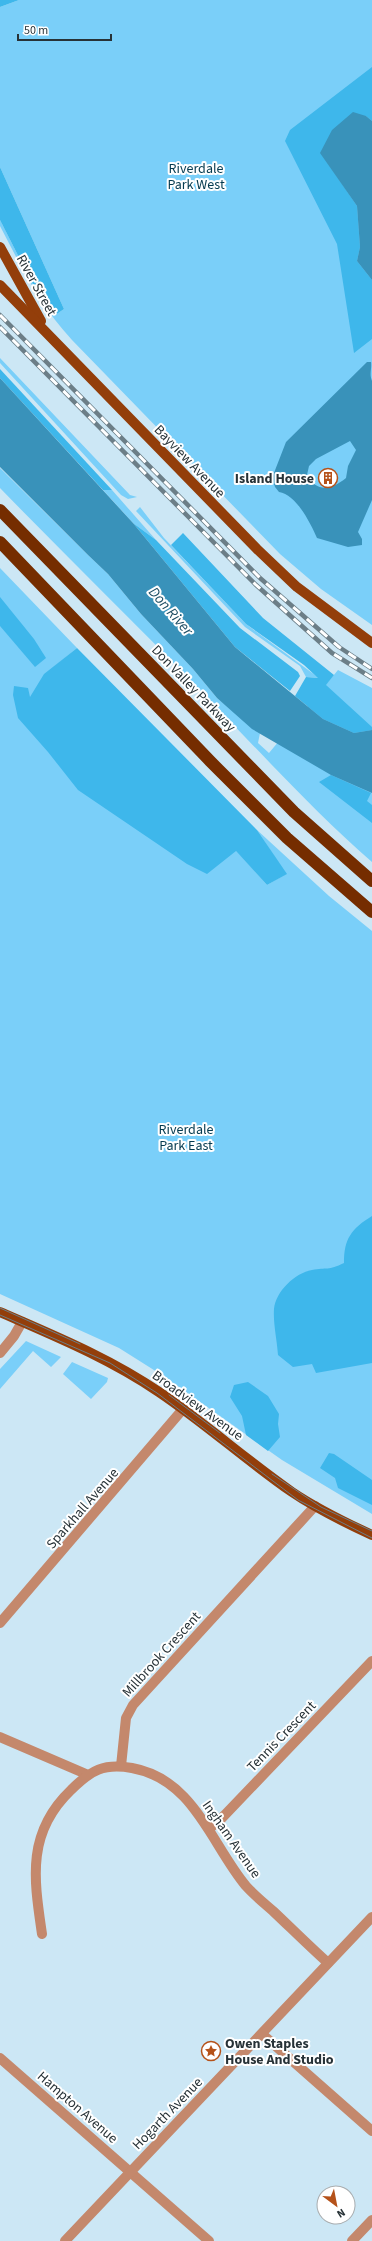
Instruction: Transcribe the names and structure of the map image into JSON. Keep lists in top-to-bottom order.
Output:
{
  "streets": {
    "highway": ["Don Valley Parkway"],
    "main road": ["River Street", "Bayview Avenue", "Broadview Avenue"],
    "street": [
      "Sparkhall Avenue",
      "Millbrook Crescent",
      "Tennis Crescent",
      "Ingham Avenue",
      "Hampton Avenue",
      "Hogarth Avenue"
    ]
  },
  "crossings": [
    ["River Street", "Bayview Avenue"],
    ["Broadview Avenue", "Sparkhall Avenue"],
    ["Broadview Avenue", "Millbrook Crescent"],
    ["Millbrook Crescent", "Ingham Avenue"],
    ["Tennis Crescent", "Ingham Avenue"],
    ["Ingham Avenue", "Hogarth Avenue"],
    ["Hampton Avenue", "Hogarth Avenue"]
  ],
  "water": ["Don River"],
  "parks": ["Riverdale Park West", "Riverdale Park East"],
  "places": {
    "building": ["Island House"],
    "place": ["Owen Staples House And Studio"]
  },
  "scale_bar": "50 m",
  "north": "bottom right"
}
